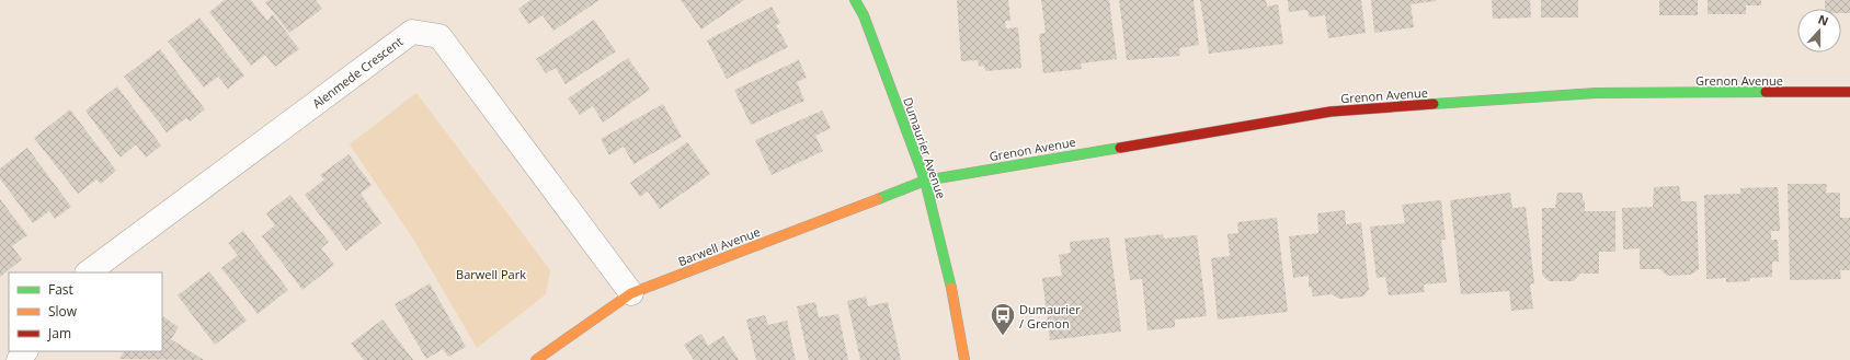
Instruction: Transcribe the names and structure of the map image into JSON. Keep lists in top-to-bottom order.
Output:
{
  "streets": {
    "street": [
      "Alenmede Crescent",
      "Grenon Avenue",
      "Dumaurier Avenue",
      "Barwell Avenue"
    ]
  },
  "crossings": [
    ["Alenmede Crescent", "Barwell Avenue"],
    ["Grenon Avenue", "Dumaurier Avenue"],
    ["Grenon Avenue", "Barwell Avenue"],
    ["Dumaurier Avenue", "Barwell Avenue"]
  ],
  "parks": ["Barwell Park"],
  "places": {
    "bus stop": ["Dumaurier / Grenon"]
  },
  "legend": ["Fast", "Slow", "Jam"],
  "north": "top"
}
